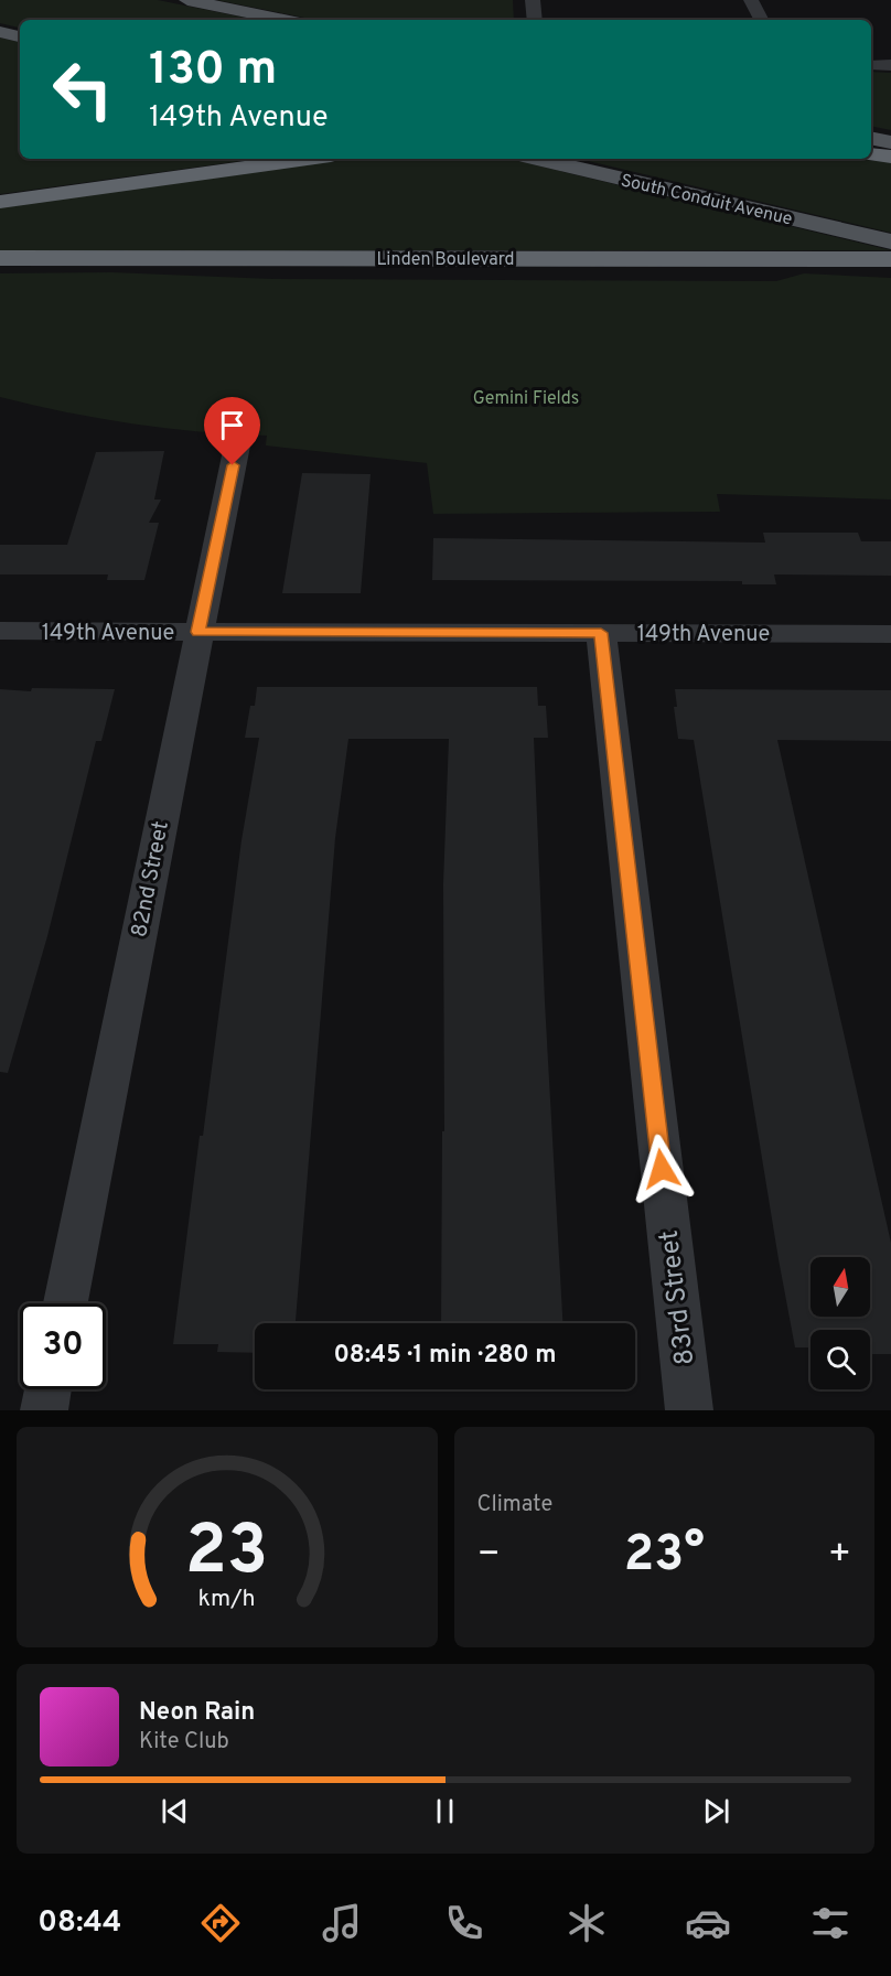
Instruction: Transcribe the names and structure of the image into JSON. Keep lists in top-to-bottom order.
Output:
{
  "streets": {
    "highway": ["Linden Boulevard"],
    "main road": ["South Conduit Avenue"],
    "street": ["149th Avenue", "82nd Street", "83rd Street"]
  },
  "crossings": [
    ["149th Avenue", "82nd Street"],
    ["149th Avenue", "83rd Street"]
  ],
  "parks": ["Gemini Fields"],
  "north": "top",
  "page": {
    "turn": ["130 m", "149th Avenue"],
    "limit": "30",
    "trip": "08:45 · 1 min · 280 m",
    "tile": "Climate",
    "heat": ["−", "23°", "+"],
    "song": ["Neon Rain", "Kite Club"],
    "tabs": "08:44",
    "gauge": ["23", "km/h"]
  }
}
